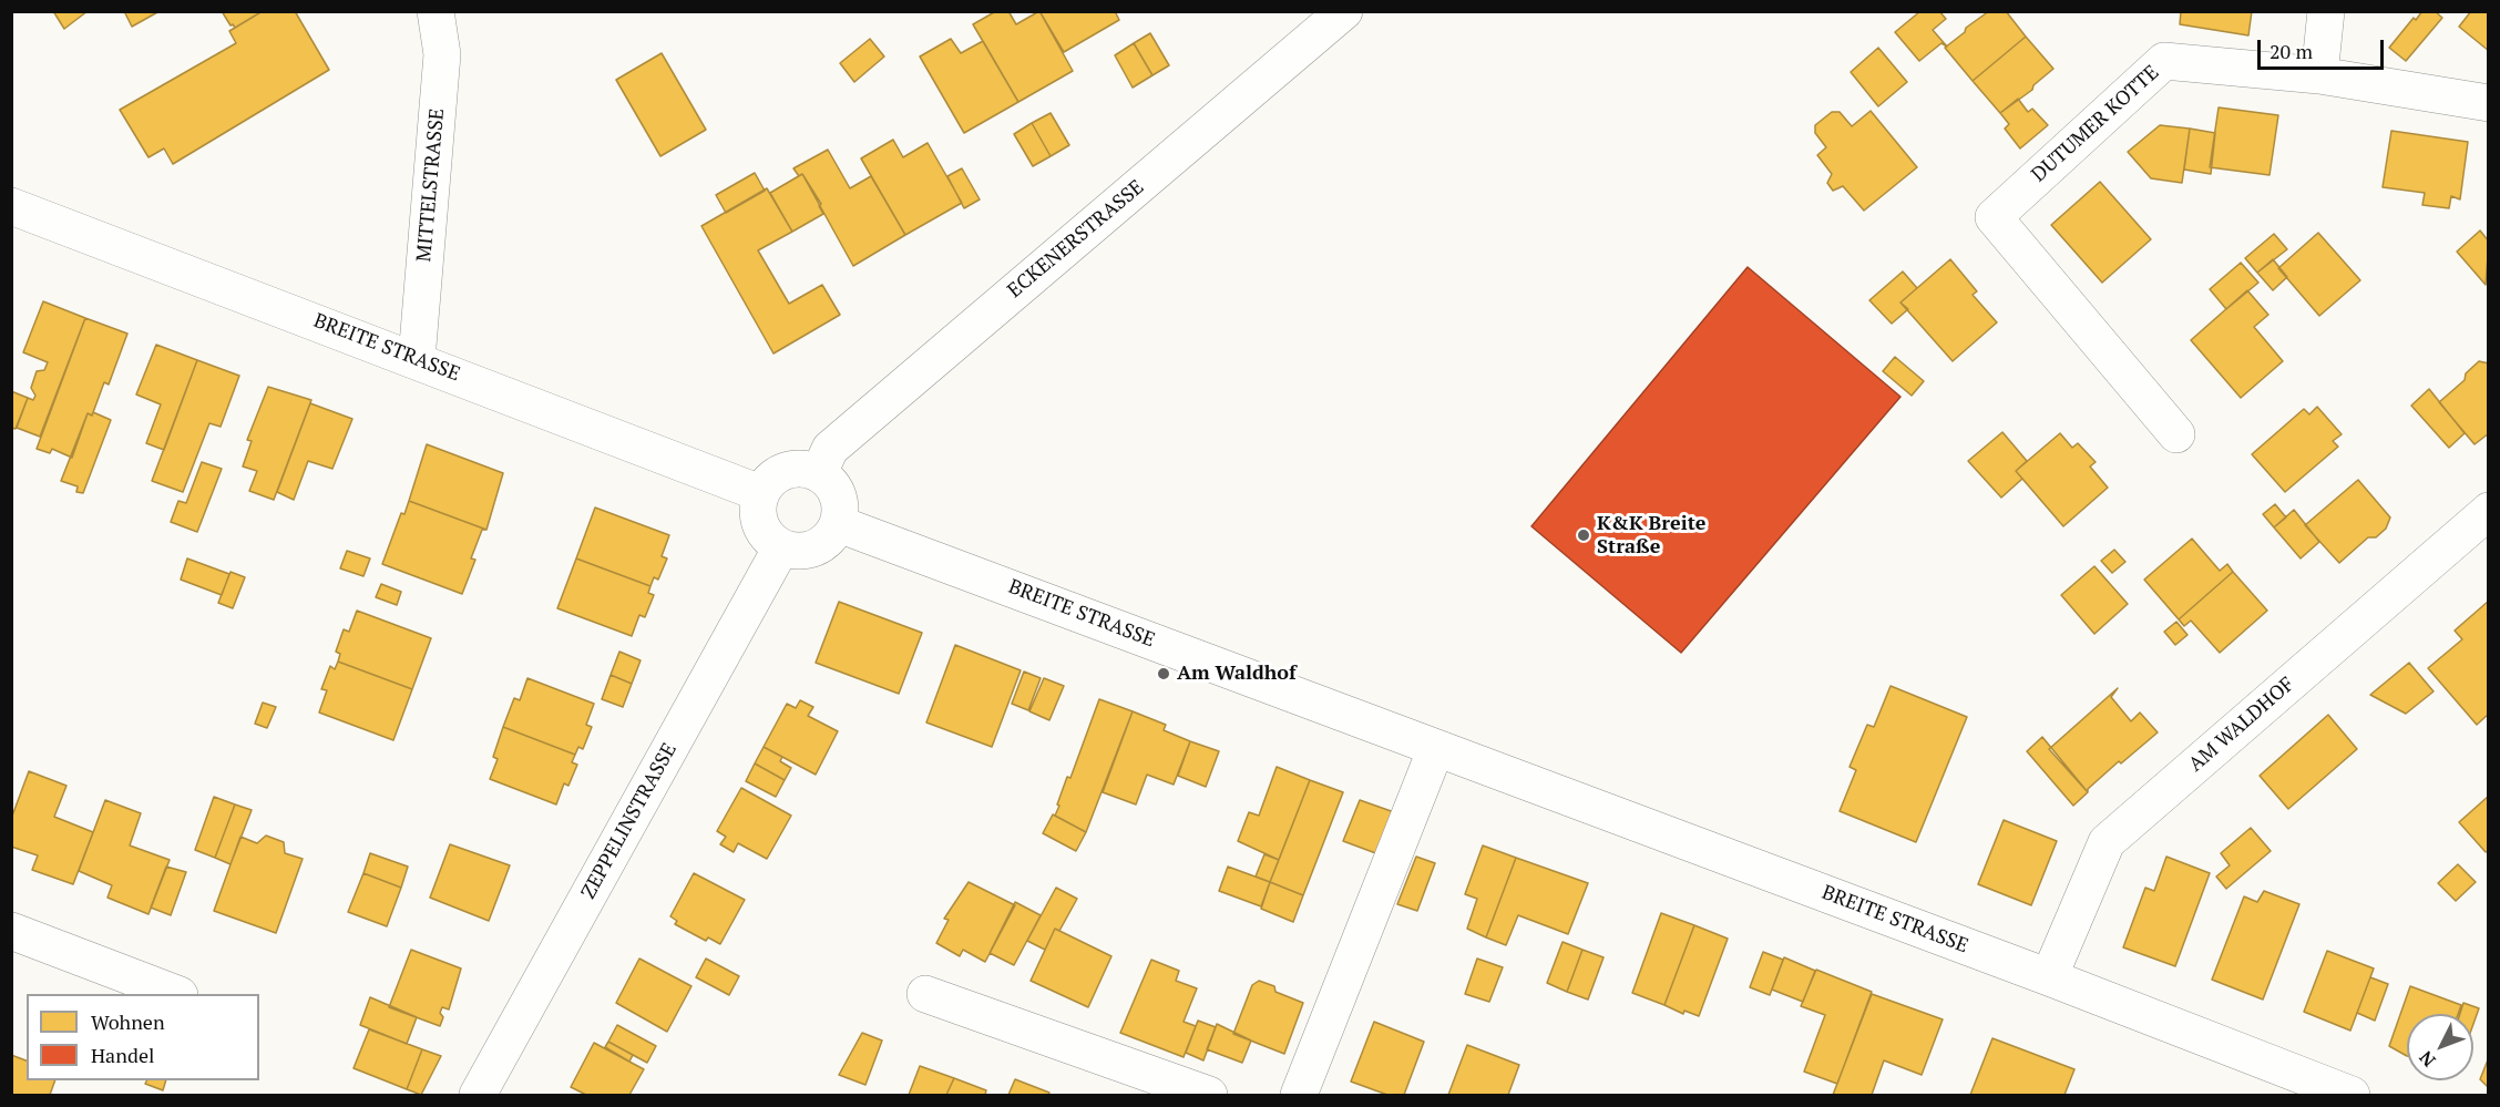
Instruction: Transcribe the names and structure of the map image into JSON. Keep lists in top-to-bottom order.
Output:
{
  "streets": {
    "street": [
      "DUTUMER KOTTE",
      "MITTELSTRASSE",
      "ECKENERSTRASSE",
      "BREITE STRASSE",
      "AM WALDHOF",
      "ZEPPELINSTRASSE"
    ]
  },
  "crossings": [
    ["MITTELSTRASSE", "BREITE STRASSE"],
    ["ECKENERSTRASSE", "BREITE STRASSE"],
    ["ECKENERSTRASSE", "ZEPPELINSTRASSE"],
    ["BREITE STRASSE", "AM WALDHOF"],
    ["BREITE STRASSE", "ZEPPELINSTRASSE"]
  ],
  "places": ["K&K Breite Straße", "Am Waldhof"],
  "legend": ["Wohnen", "Handel"],
  "scale_bar": "20 m",
  "north": "bottom left"
}
